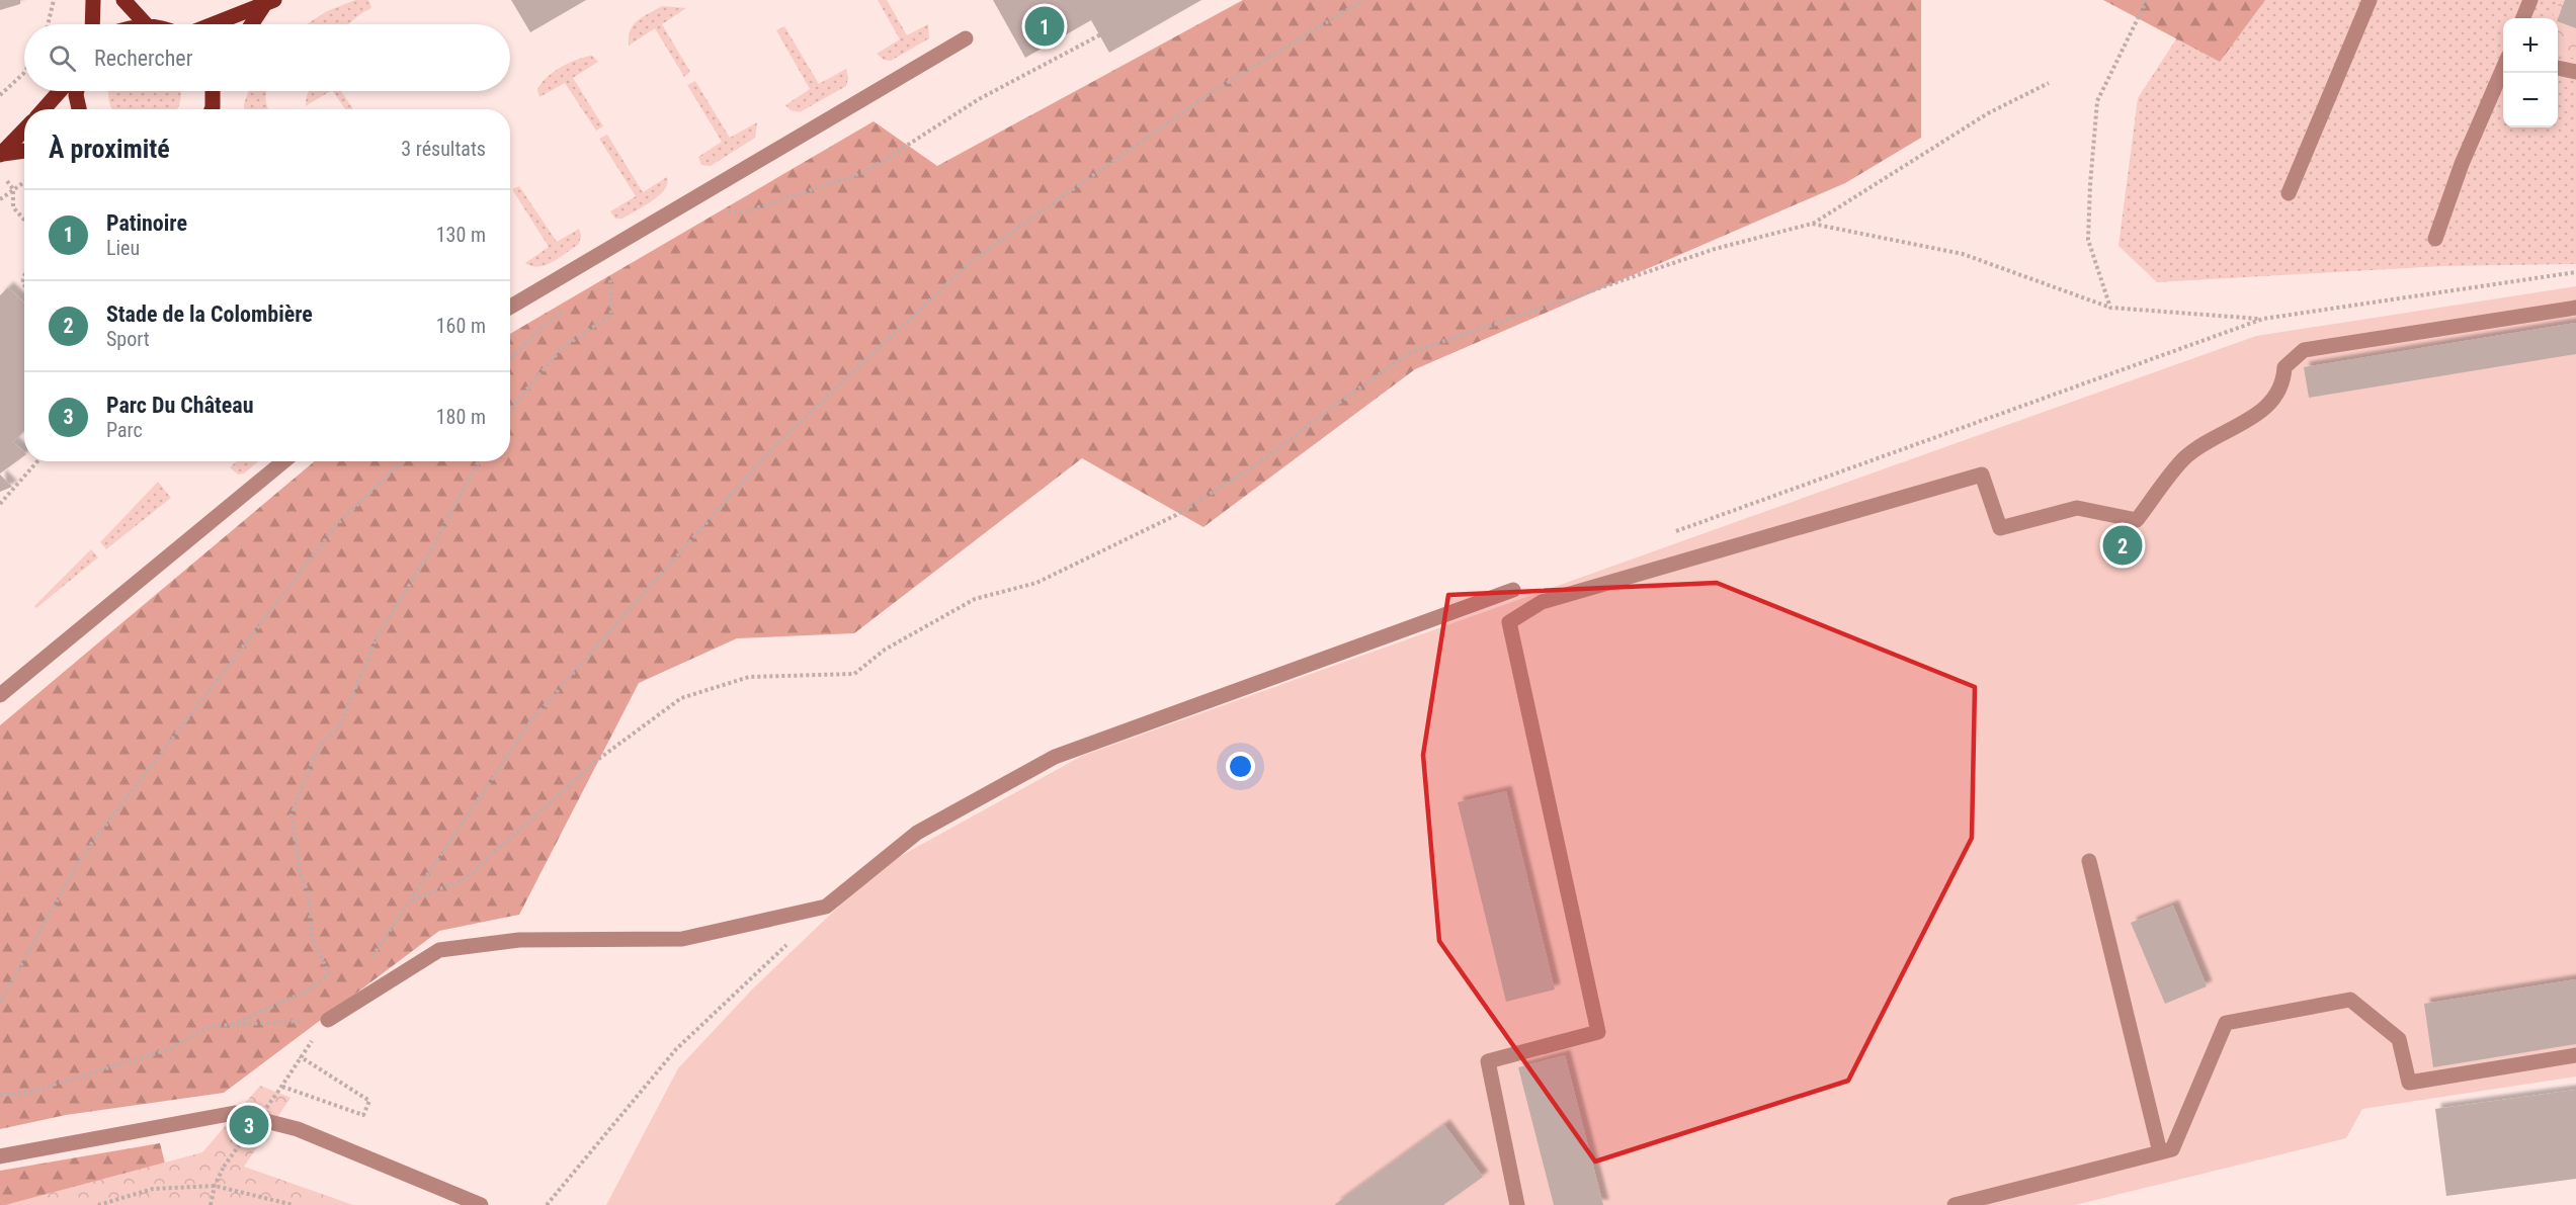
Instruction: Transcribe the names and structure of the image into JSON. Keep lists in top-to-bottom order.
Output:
{
  "page": {
    "pins": ["1", "2", "3"],
    "map_buttons": ["+", "−"],
    "search": "Rechercher",
    "heading": ["À proximité", "3 résultats"],
    "list": [
      {
        "mark": "1",
        "name": "Patinoire",
        "note": "Lieu",
        "value": "130 m"
      },
      {
        "mark": "2",
        "name": "Stade de la Colombière",
        "note": "Sport",
        "value": "160 m"
      },
      {
        "mark": "3",
        "name": "Parc Du Château",
        "note": "Parc",
        "value": "180 m"
      }
    ]
  }
}
